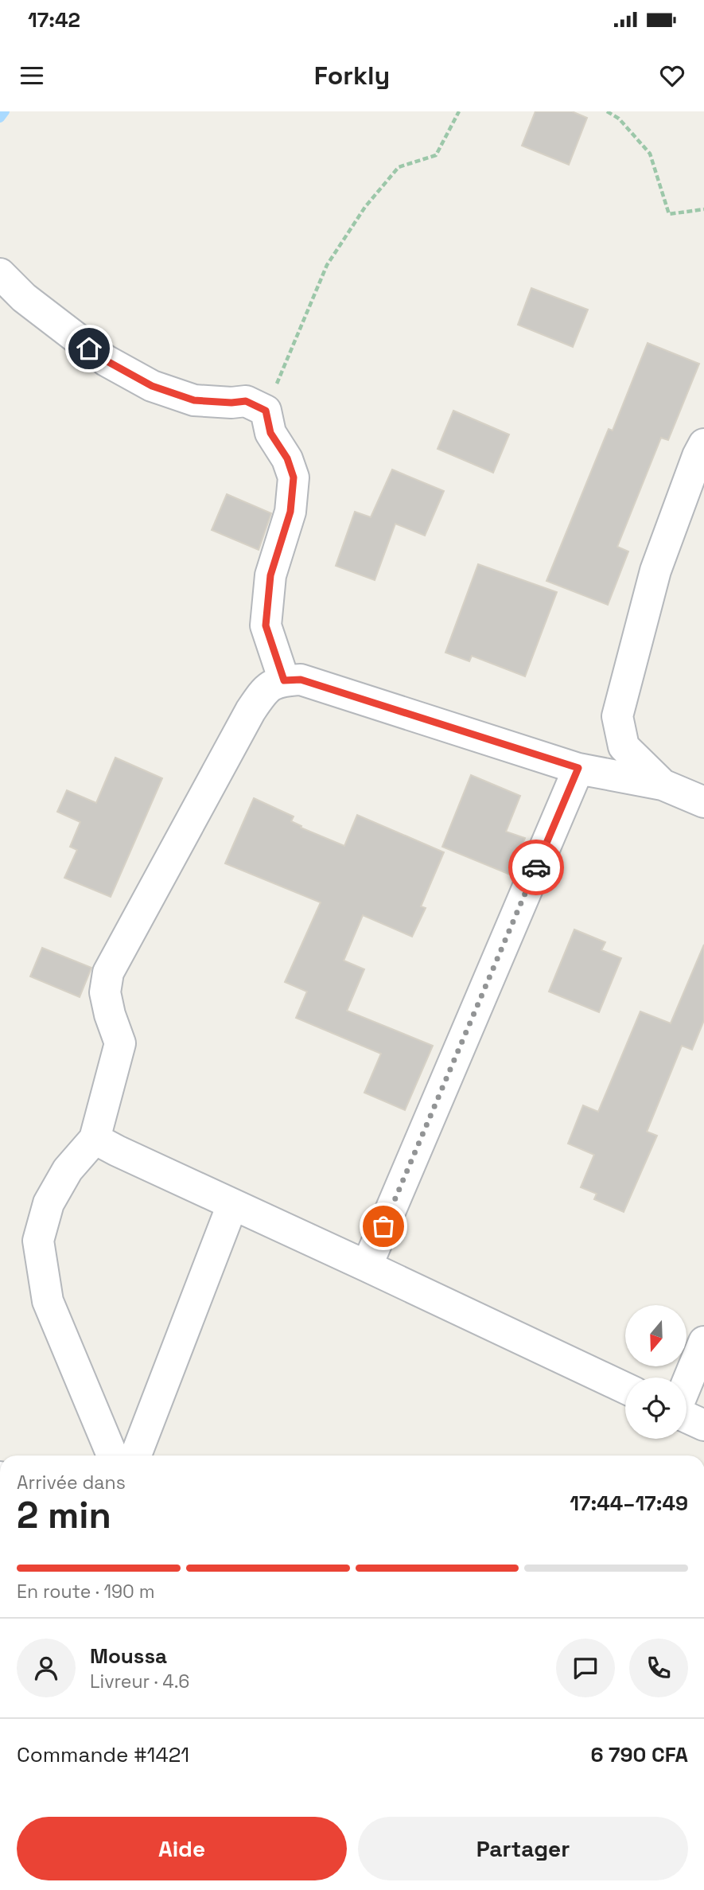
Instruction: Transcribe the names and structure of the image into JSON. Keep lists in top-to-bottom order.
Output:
{
  "north": "bottom",
  "page": {
    "status": "17:42",
    "header": "Forkly",
    "heading": ["2 min", "Arrivée dans", "17:44–17:49"],
    "panel": [
      "Moussa",
      "Livreur · 4.6",
      "Commande #1421",
      "6 790 CFA"
    ],
    "bar": "En route · 190 m",
    "buttons": ["Aide", "Partager"]
  }
}
